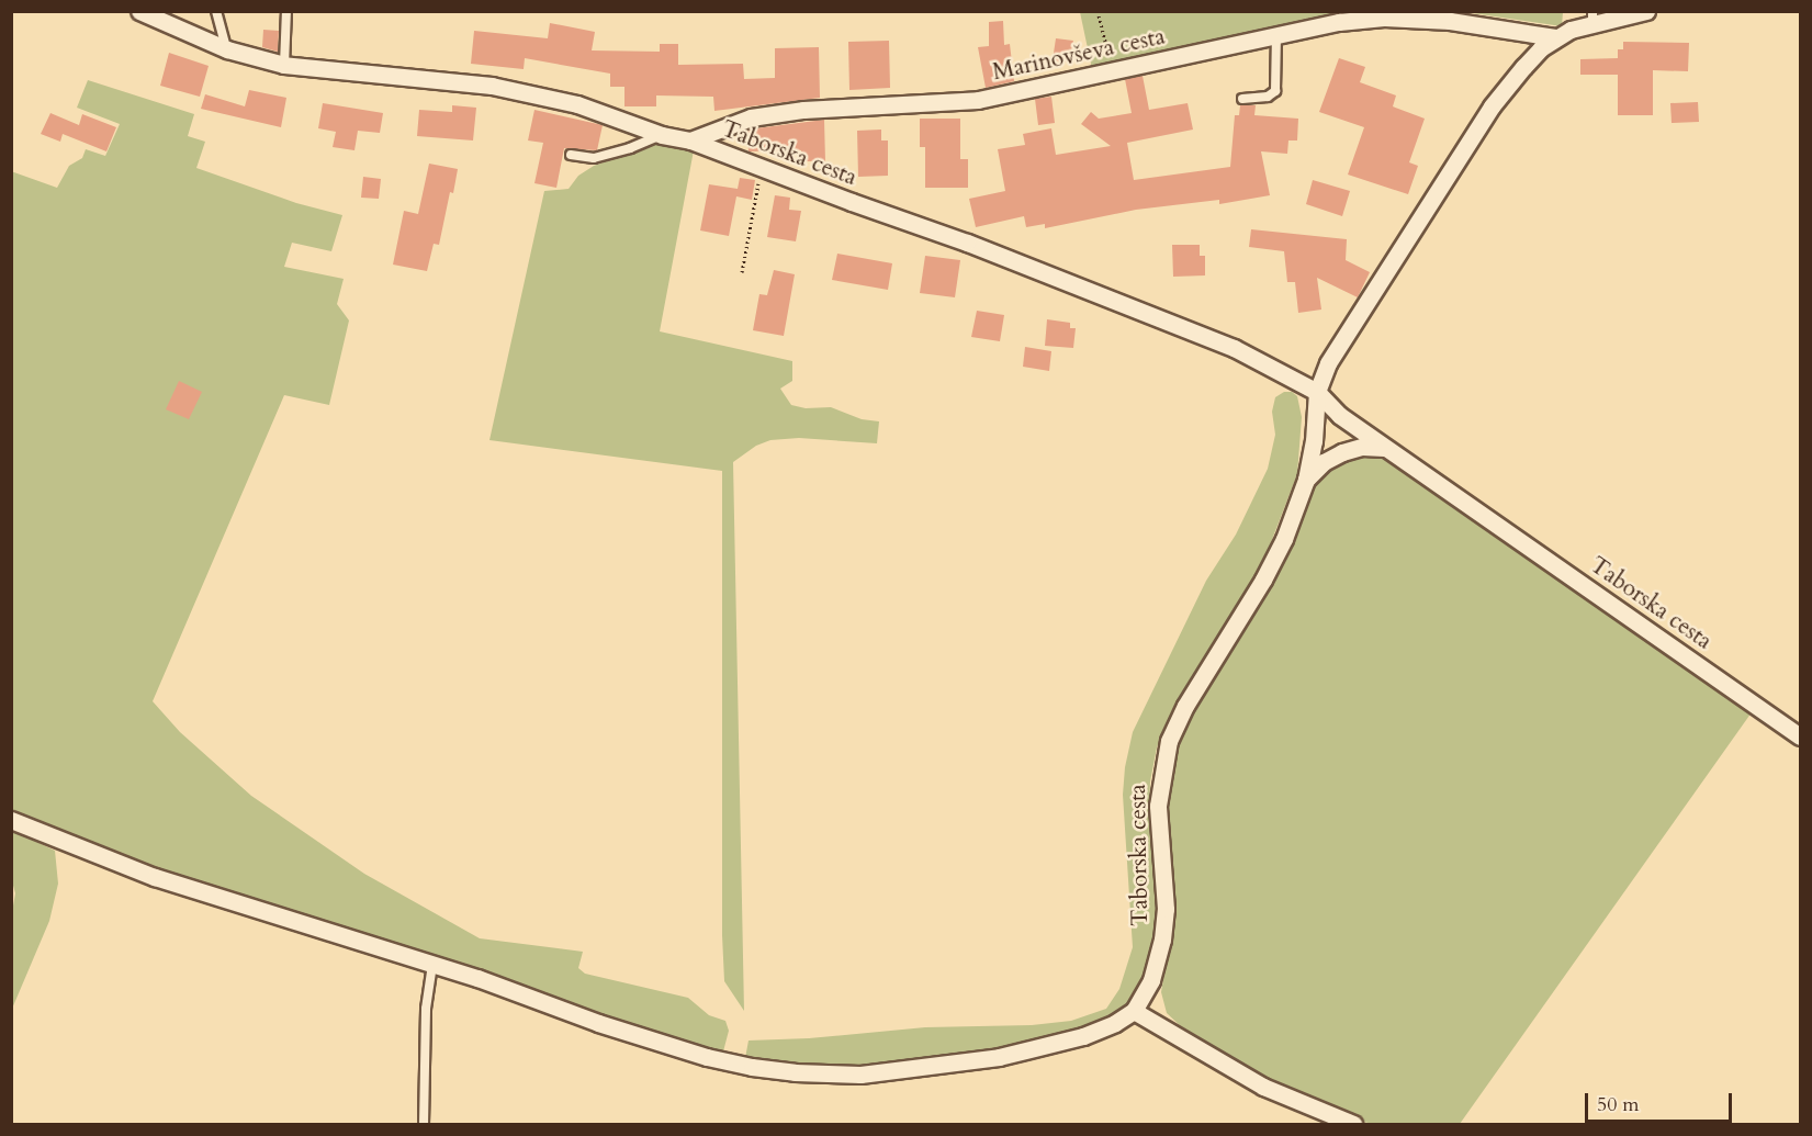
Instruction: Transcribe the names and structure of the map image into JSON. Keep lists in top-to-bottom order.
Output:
{
  "streets": {
    "street": ["Marinovševa cesta", "Taborska cesta"]
  },
  "crossings": [
    ["Marinovševa cesta", "Taborska cesta"]
  ],
  "scale_bar": "50 m"
}
